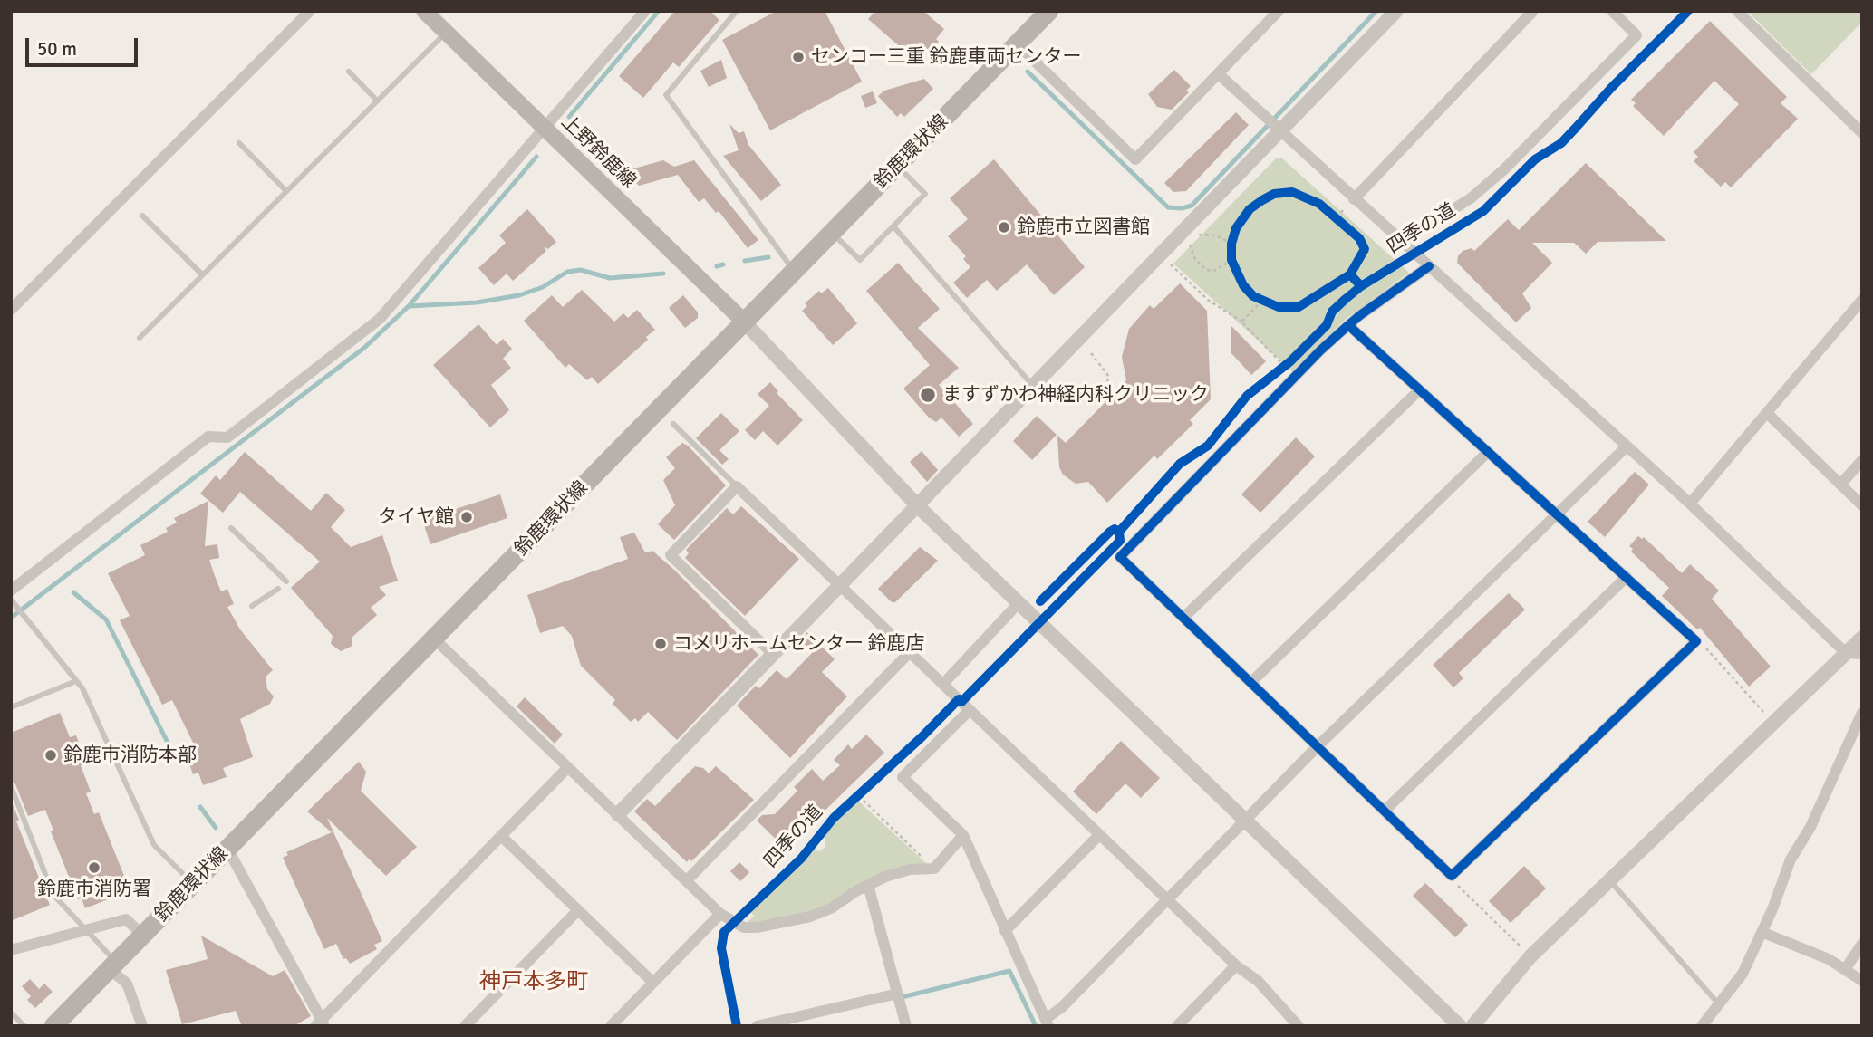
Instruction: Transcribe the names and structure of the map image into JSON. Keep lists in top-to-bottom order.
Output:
{
  "streets": {
    "main road": ["上野鈴鹿線", "鈴鹿環状線"],
    "cycle path": ["四季の道"]
  },
  "crossings": [
    ["上野鈴鹿線", "鈴鹿環状線"]
  ],
  "districts": ["神戸本多町"],
  "places": [
    "センコー三重 鈴鹿車両センター",
    "鈴鹿市立図書館",
    "ますずかわ神経内科クリニック",
    "タイヤ館",
    "コメリホームセンター 鈴鹿店",
    "鈴鹿市消防本部",
    "鈴鹿市消防署"
  ],
  "scale_bar": "50 m"
}
